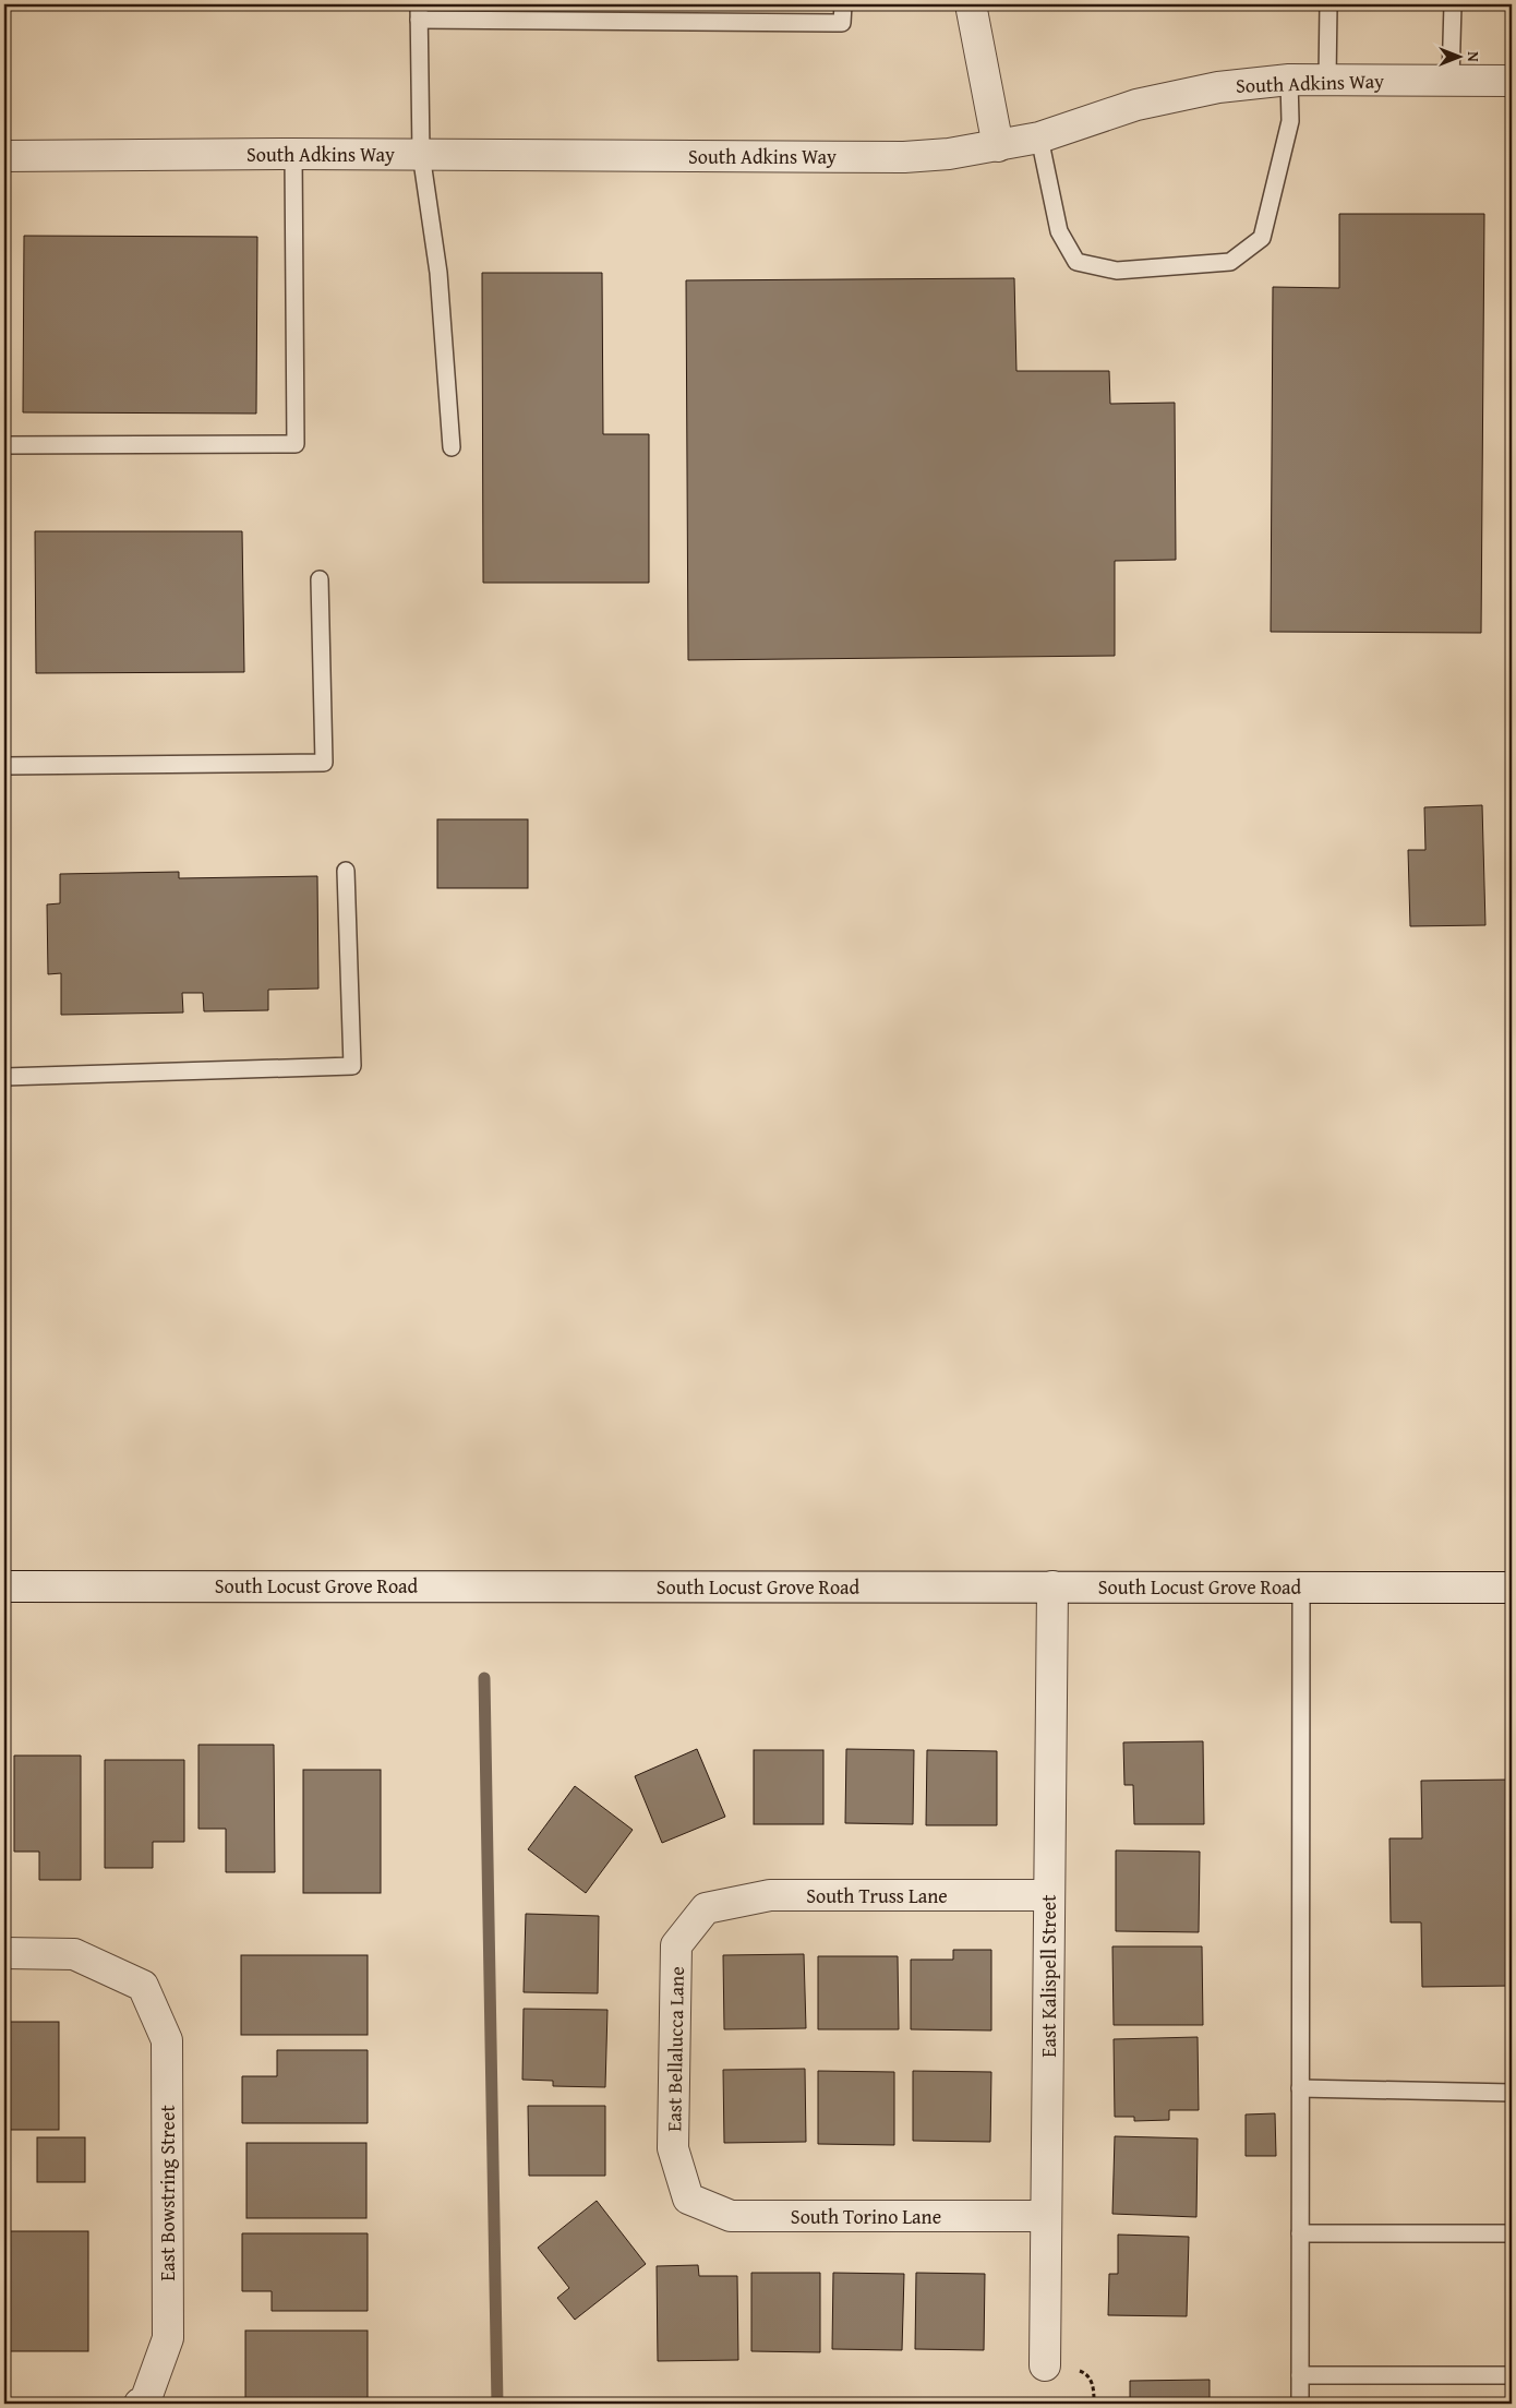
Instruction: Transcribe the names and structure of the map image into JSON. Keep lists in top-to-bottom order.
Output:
{
  "streets": {
    "street": [
      "South Adkins Way",
      "South Locust Grove Road",
      "South Truss Lane",
      "East Kalispell Street",
      "East Bellalucca Lane",
      "East Bowstring Street",
      "South Torino Lane"
    ]
  },
  "crossings": [
    ["South Locust Grove Road", "East Kalispell Street"],
    ["South Truss Lane", "East Kalispell Street"],
    ["South Truss Lane", "East Bellalucca Lane"],
    ["East Kalispell Street", "South Torino Lane"],
    ["East Bellalucca Lane", "South Torino Lane"]
  ],
  "north": "right"
}
